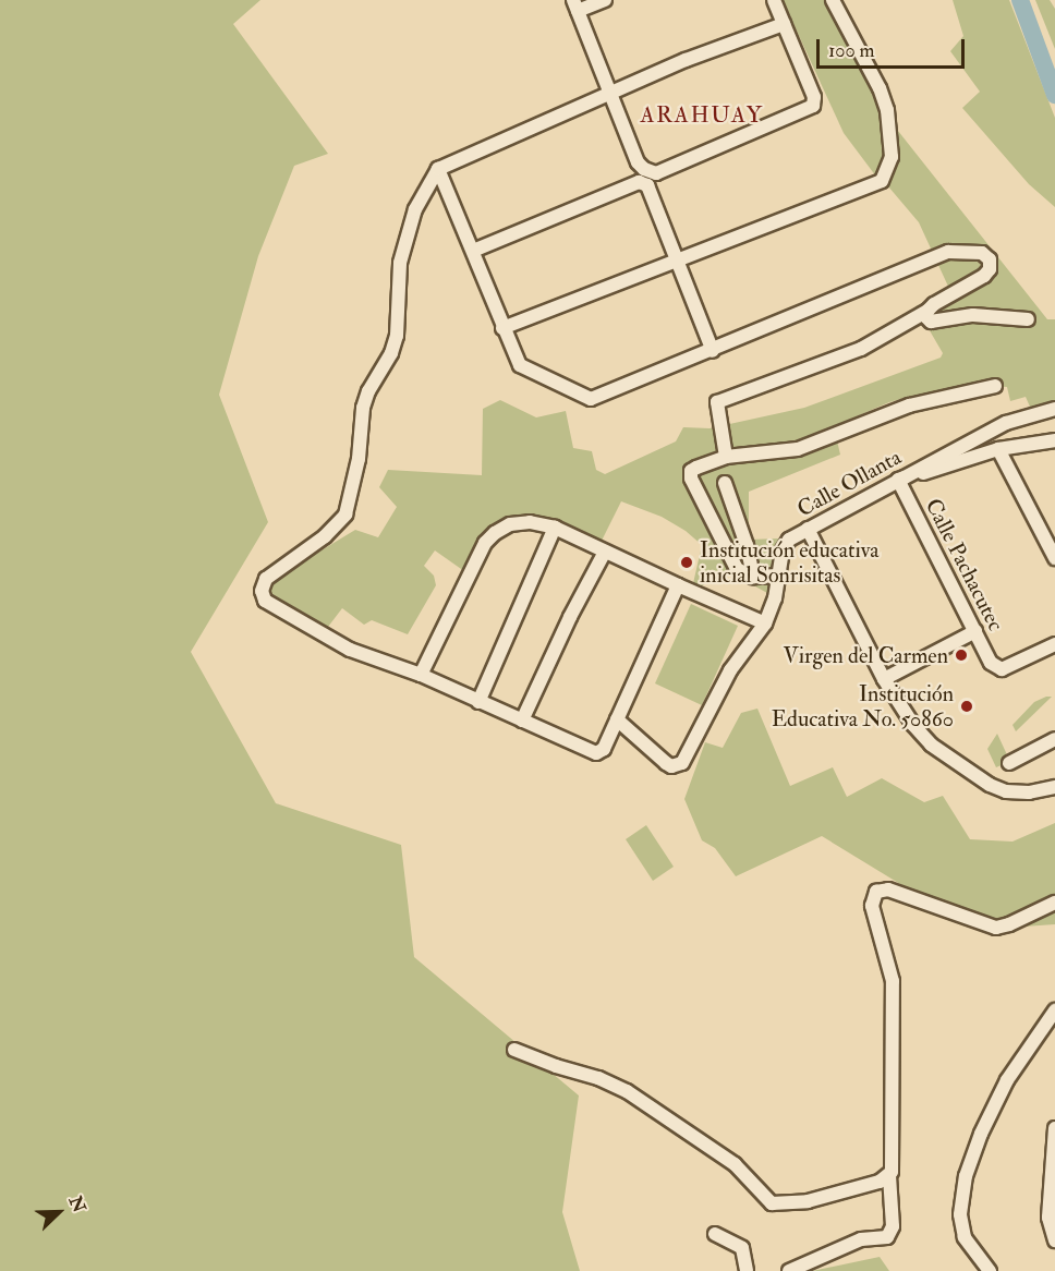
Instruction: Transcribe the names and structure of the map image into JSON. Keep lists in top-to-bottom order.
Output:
{
  "streets": {
    "street": ["Calle Ollanta", "Calle Pachacutec"]
  },
  "crossings": [
    ["Calle Ollanta", "Calle Pachacutec"]
  ],
  "districts": ["ARAHUAY"],
  "places": ["Institución educativa inicial Sonrisitas", "Virgen del Carmen", "Institución Educativa No. 50860"],
  "scale_bar": "100 m",
  "north": "top right"
}
